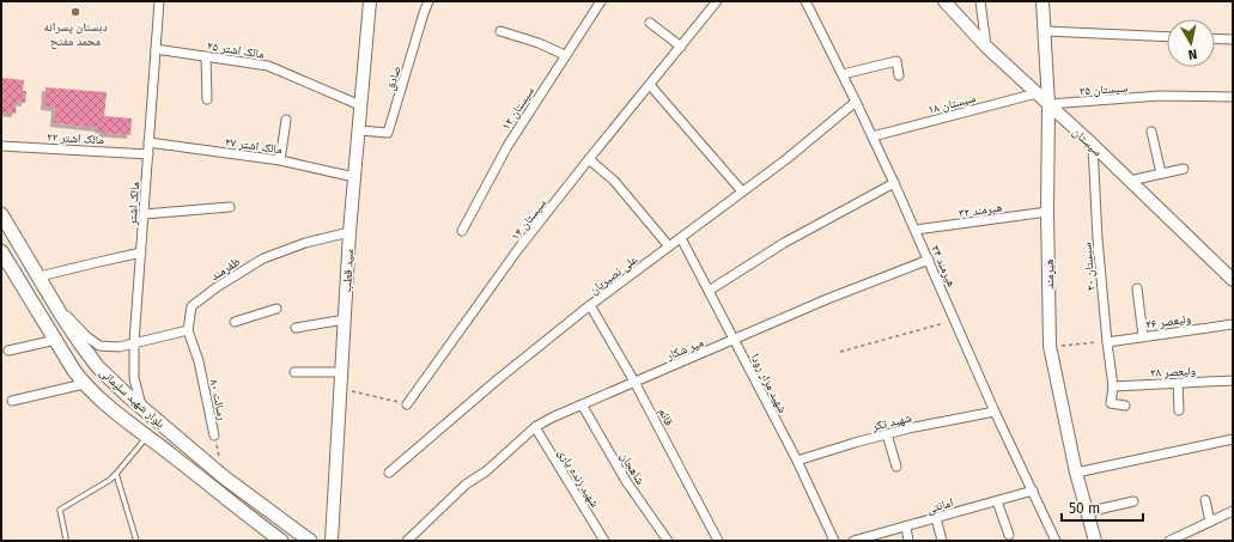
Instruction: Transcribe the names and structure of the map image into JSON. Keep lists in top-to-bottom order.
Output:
{
  "streets": {
    "main road": ["بلوار شهید سلیمانی"],
    "street": [
      "مالک اشتر ۲۵",
      "صادق",
      "سیستان ۲۵",
      "سیستان ۱۸",
      "سیستان ۱۲",
      "مالک اشتر ۲۲",
      "سیستان",
      "مالک اشتر ۲۷",
      "مالک اشتر",
      "هیرمند ۳۲",
      "سیستان ۱۴",
      "هیرمند ۳۴",
      "سیستان ۲۰",
      "ظفرمند",
      "سید قطب",
      "علی نصیریان",
      "هیرمند",
      "ولیعصر ۲۶",
      "میر شکار",
      "ولیعصر ۲۸",
      "شهید مزار رودا",
      "رسالت ۸۰",
      "قائم",
      "شهید تکر",
      "شاهجان",
      "شهید زنده یاری",
      "امانتی"
    ]
  },
  "crossings": [
    ["مالک اشتر ۲۵", "مالک اشتر"],
    ["مالک اشتر ۲۵", "سید قطب"],
    ["صادق", "سید قطب"],
    ["سیستان ۲۵", "سیستان"],
    ["سیستان ۲۵", "هیرمند"],
    ["سیستان ۱۸", "سیستان"],
    ["سیستان ۱۸", "هیرمند ۳۴"],
    ["مالک اشتر ۲۲", "مالک اشتر"],
    ["سیستان", "سیستان ۲۰"],
    ["سیستان", "هیرمند"],
    ["مالک اشتر ۲۷", "مالک اشتر"],
    ["مالک اشتر ۲۷", "سید قطب"],
    ["مالک اشتر", "بلوار شهید سلیمانی"],
    ["هیرمند ۳۲", "هیرمند ۳۴"],
    ["هیرمند ۳۲", "هیرمند"],
    ["هیرمند ۳۴", "علی نصیریان"],
    ["هیرمند ۳۴", "میر شکار"],
    ["هیرمند ۳۴", "شهید تکر"],
    ["هیرمند ۳۴", "امانتی"],
    ["سیستان ۲۰", "ولیعصر ۲۶"],
    ["سیستان ۲۰", "ولیعصر ۲۸"],
    ["ظفرمند", "سید قطب"],
    ["ظفرمند", "رسالت ۸۰"],
    ["علی نصیریان", "شهید مزار رودا"],
    ["علی نصیریان", "قائم"],
    ["میر شکار", "شهید مزار رودا"],
    ["میر شکار", "قائم"],
    ["میر شکار", "شاهجان"],
    ["میر شکار", "شهید زنده یاری"],
    ["شهید مزار رودا", "شهید تکر"],
    ["بلوار شهید سلیمانی", "رسالت ۸۰"]
  ],
  "places": ["دبستان پسرانه محمد مفتح"],
  "scale_bar": "50 m",
  "north": "bottom"
}
